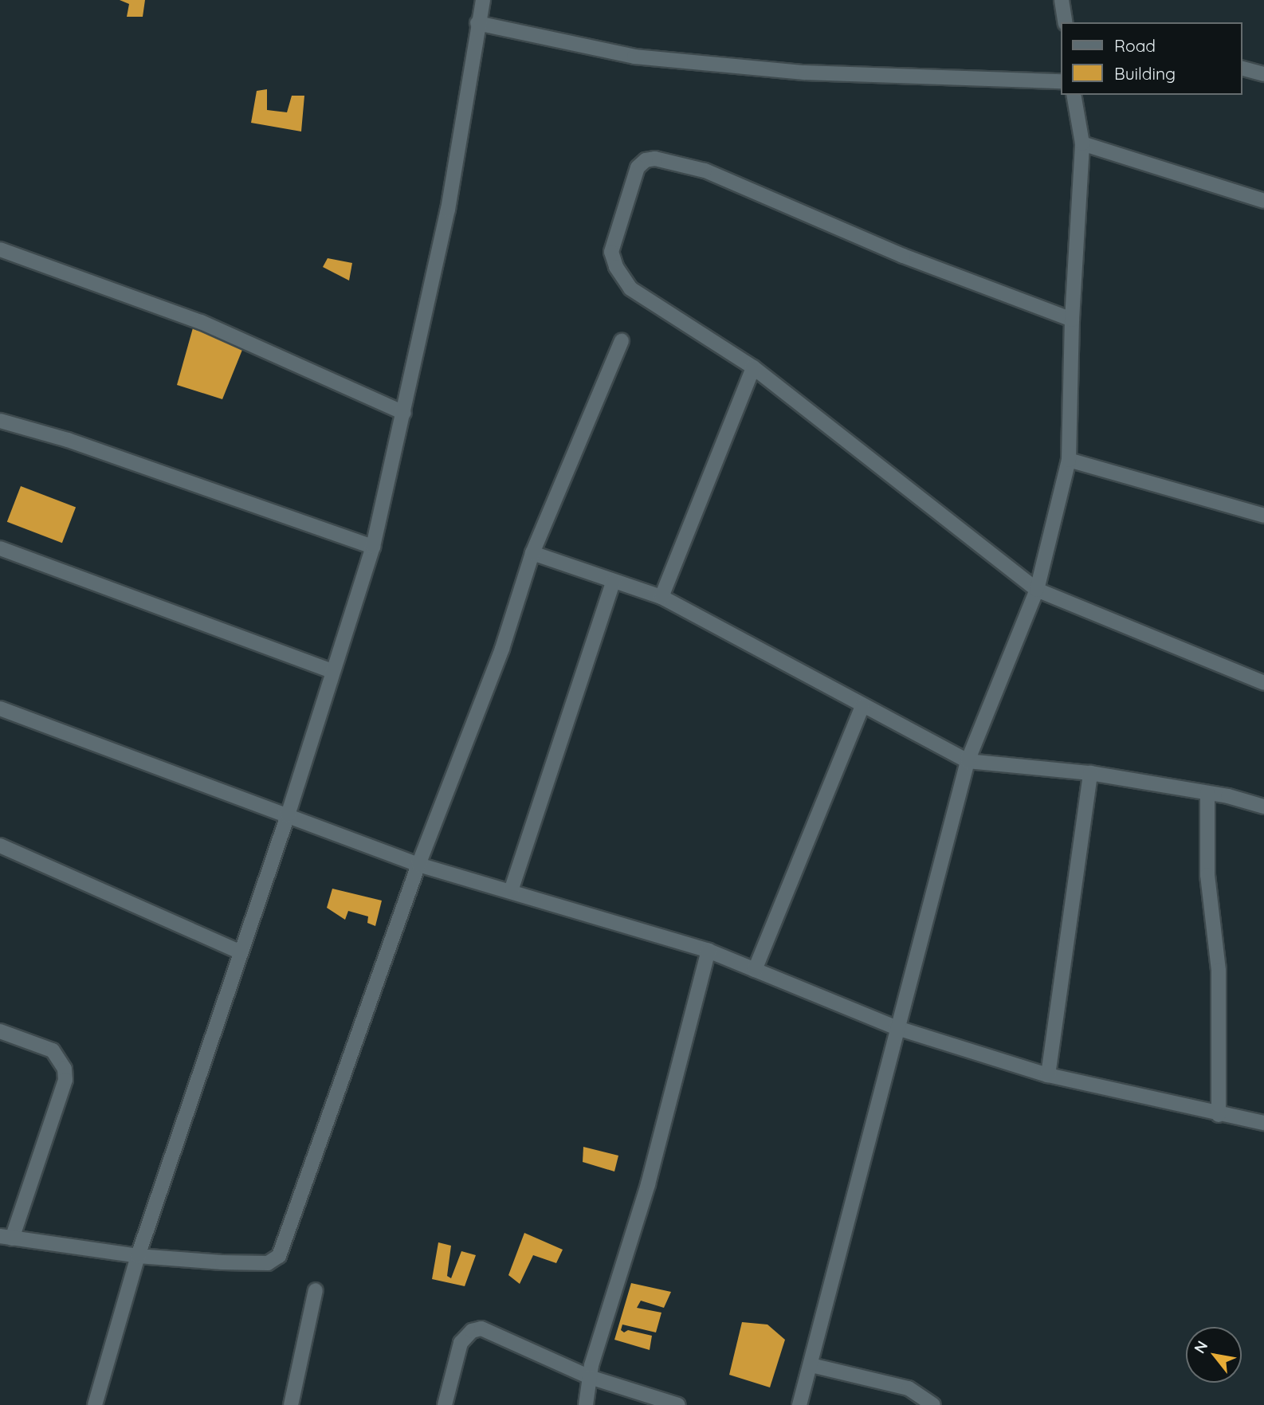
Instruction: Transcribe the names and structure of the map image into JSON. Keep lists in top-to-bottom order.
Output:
{
  "legend": ["Road", "Building"],
  "north": "top left"
}
